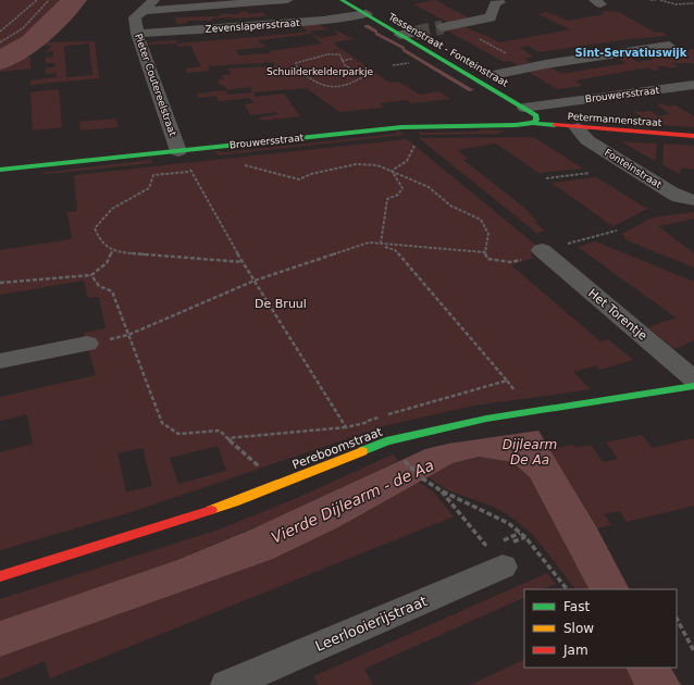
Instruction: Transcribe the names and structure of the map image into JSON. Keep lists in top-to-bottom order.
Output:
{
  "streets": {
    "street": [
      "Zevenslapersstraat",
      "Tessenstraat - Fonteinstraat",
      "Pieter Coutereelstraat",
      "Brouwersstraat",
      "Petermannenstraat",
      "Fonteinstraat",
      "Het Torentje",
      "Pereboomstraat",
      "Leerlooierijstraat"
    ]
  },
  "crossings": [
    ["Zevenslapersstraat", "Tessenstraat - Fonteinstraat"],
    ["Zevenslapersstraat", "Pieter Coutereelstraat"],
    ["Tessenstraat - Fonteinstraat", "Brouwersstraat"],
    ["Tessenstraat - Fonteinstraat", "Petermannenstraat"],
    ["Pieter Coutereelstraat", "Brouwersstraat"],
    ["Brouwersstraat", "Petermannenstraat"],
    ["Petermannenstraat", "Fonteinstraat"]
  ],
  "districts": ["Sint-Servatiuswijk"],
  "water": ["Dijlearm De Aa", "Vierde Dijlearm - de Aa"],
  "parks": ["Schuilderkelderparkje", "De Bruul"],
  "legend": ["Fast", "Slow", "Jam"]
}
